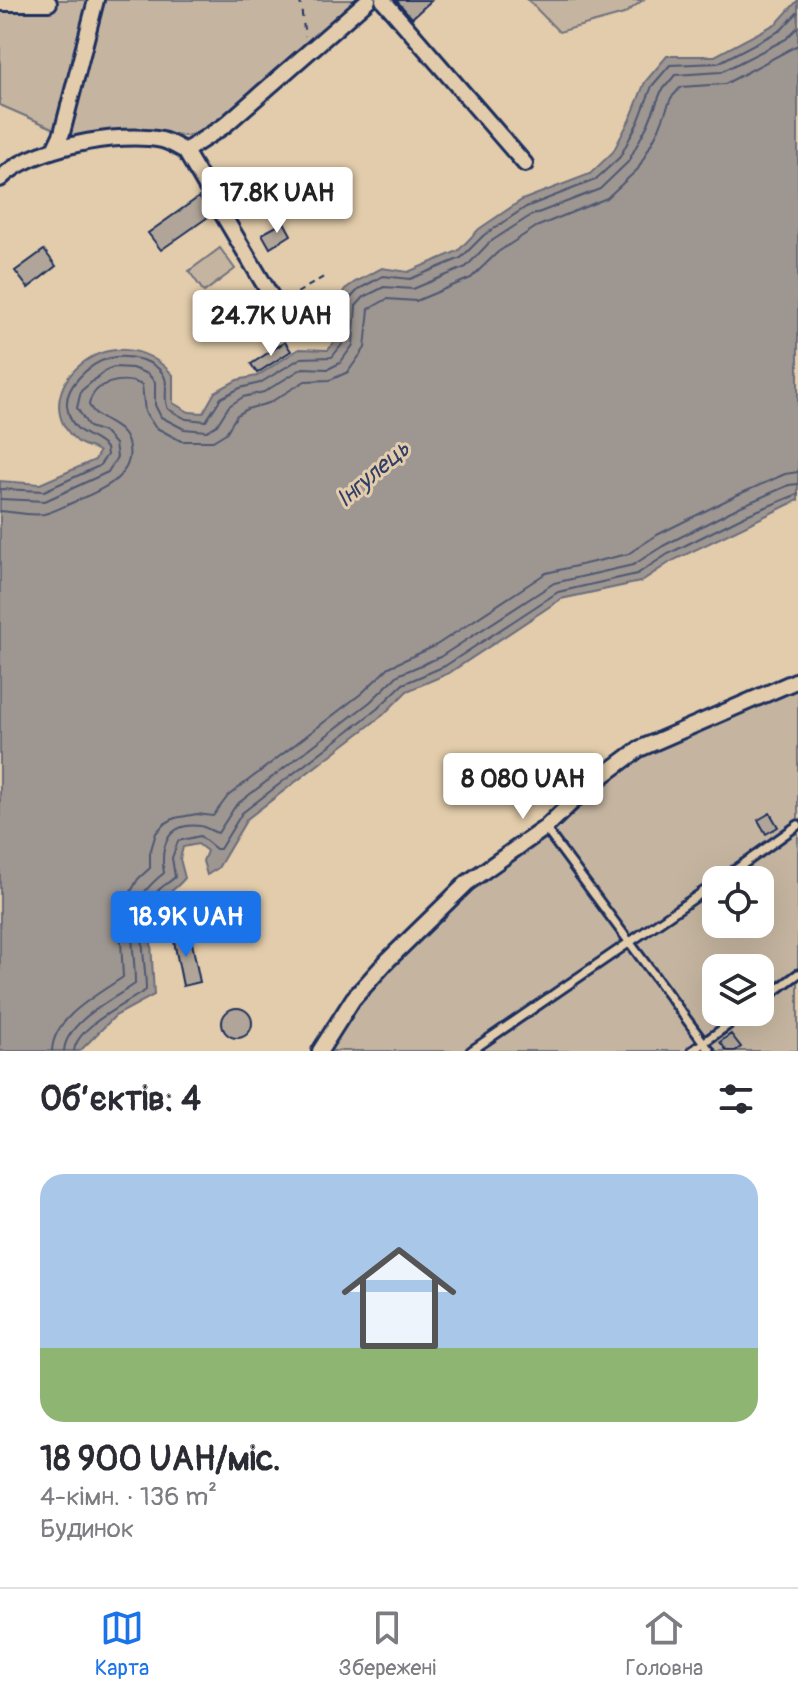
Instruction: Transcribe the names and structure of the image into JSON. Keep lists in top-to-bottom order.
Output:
{
  "water": ["Інгулець"],
  "page": {
    "price": [
      "17.8K UAH",
      "24.7K UAH",
      "8 080 UAH",
      "18.9K UAH"
    ],
    "heading": "Об’єктів: 4",
    "list": [
      {
        "name": "18 900 UAH/міс.",
        "note": "4-кімн. · 136 m² · Будинок"
      }
    ],
    "tabs": ["Карта", "Збережені", "Головна"]
  }
}
